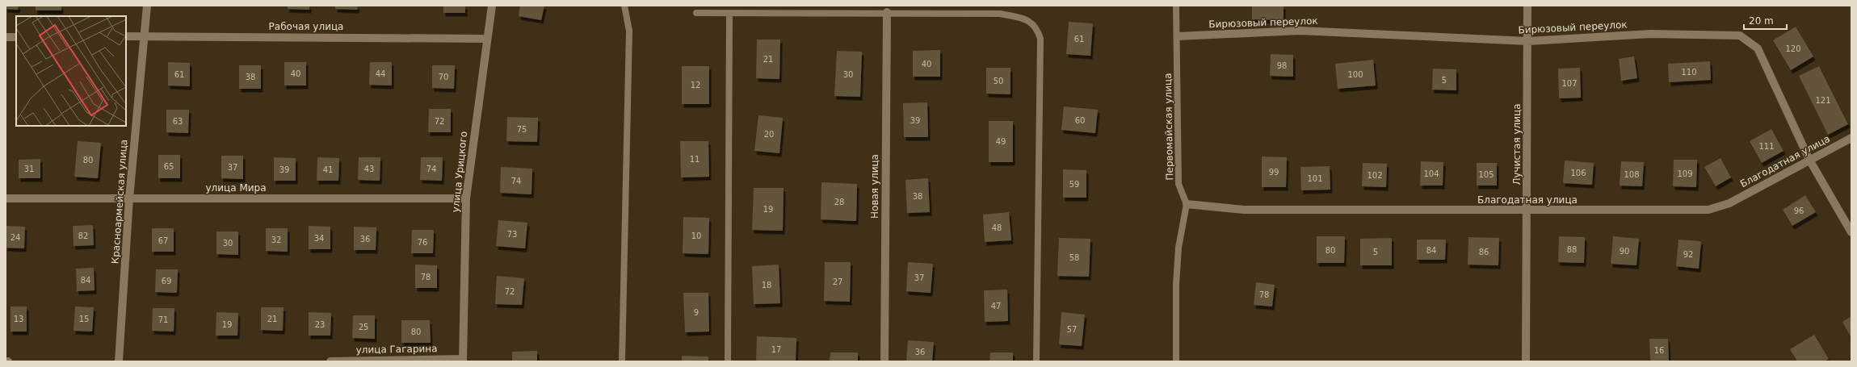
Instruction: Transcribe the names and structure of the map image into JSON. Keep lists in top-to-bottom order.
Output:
{
  "streets": {
    "street": [
      "Бирюзовый переулок",
      "Рабочая улица",
      "Лучистая улица",
      "Благодатная улица",
      "улица Урицкого",
      "Новая улица",
      "улица Мира",
      "Красноармейская улица",
      "улица Гагарина"
    ],
    "lane": ["Первомайская улица"]
  },
  "crossings": [
    ["Бирюзовый переулок", "Первомайская улица"],
    ["Бирюзовый переулок", "Лучистая улица"],
    ["Бирюзовый переулок", "Благодатная улица"],
    ["Рабочая улица", "улица Урицкого"],
    ["Рабочая улица", "Красноармейская улица"],
    ["Первомайская улица", "Благодатная улица"],
    ["Лучистая улица", "Благодатная улица"],
    ["улица Урицкого", "улица Мира"],
    ["улица Урицкого", "улица Гагарина"],
    ["улица Мира", "Красноармейская улица"]
  ],
  "house_numbers": [
    "61",
    "120",
    "21",
    "40",
    "98",
    "110",
    "40",
    "44",
    "61",
    "30",
    "100",
    "38",
    "70",
    "5",
    "50",
    "107",
    "12",
    "121",
    "39",
    "60",
    "63",
    "72",
    "75",
    "20",
    "49",
    "111",
    "11",
    "80",
    "65",
    "37",
    "31",
    "43",
    "74",
    "39",
    "41",
    "99",
    "106",
    "104",
    "109",
    "105",
    "108",
    "102",
    "101",
    "74",
    "59",
    "38",
    "28",
    "19",
    "96",
    "48",
    "73",
    "82",
    "10",
    "24",
    "34",
    "36",
    "32",
    "67",
    "76",
    "30",
    "88",
    "80",
    "84",
    "90",
    "5",
    "86",
    "92",
    "58",
    "78",
    "37",
    "84",
    "69",
    "27",
    "18",
    "72",
    "78",
    "47",
    "9",
    "13",
    "15",
    "21",
    "71",
    "19",
    "23",
    "25",
    "57",
    "80",
    "17",
    "16",
    "36"
  ],
  "scale_bar": "20 m"
}
